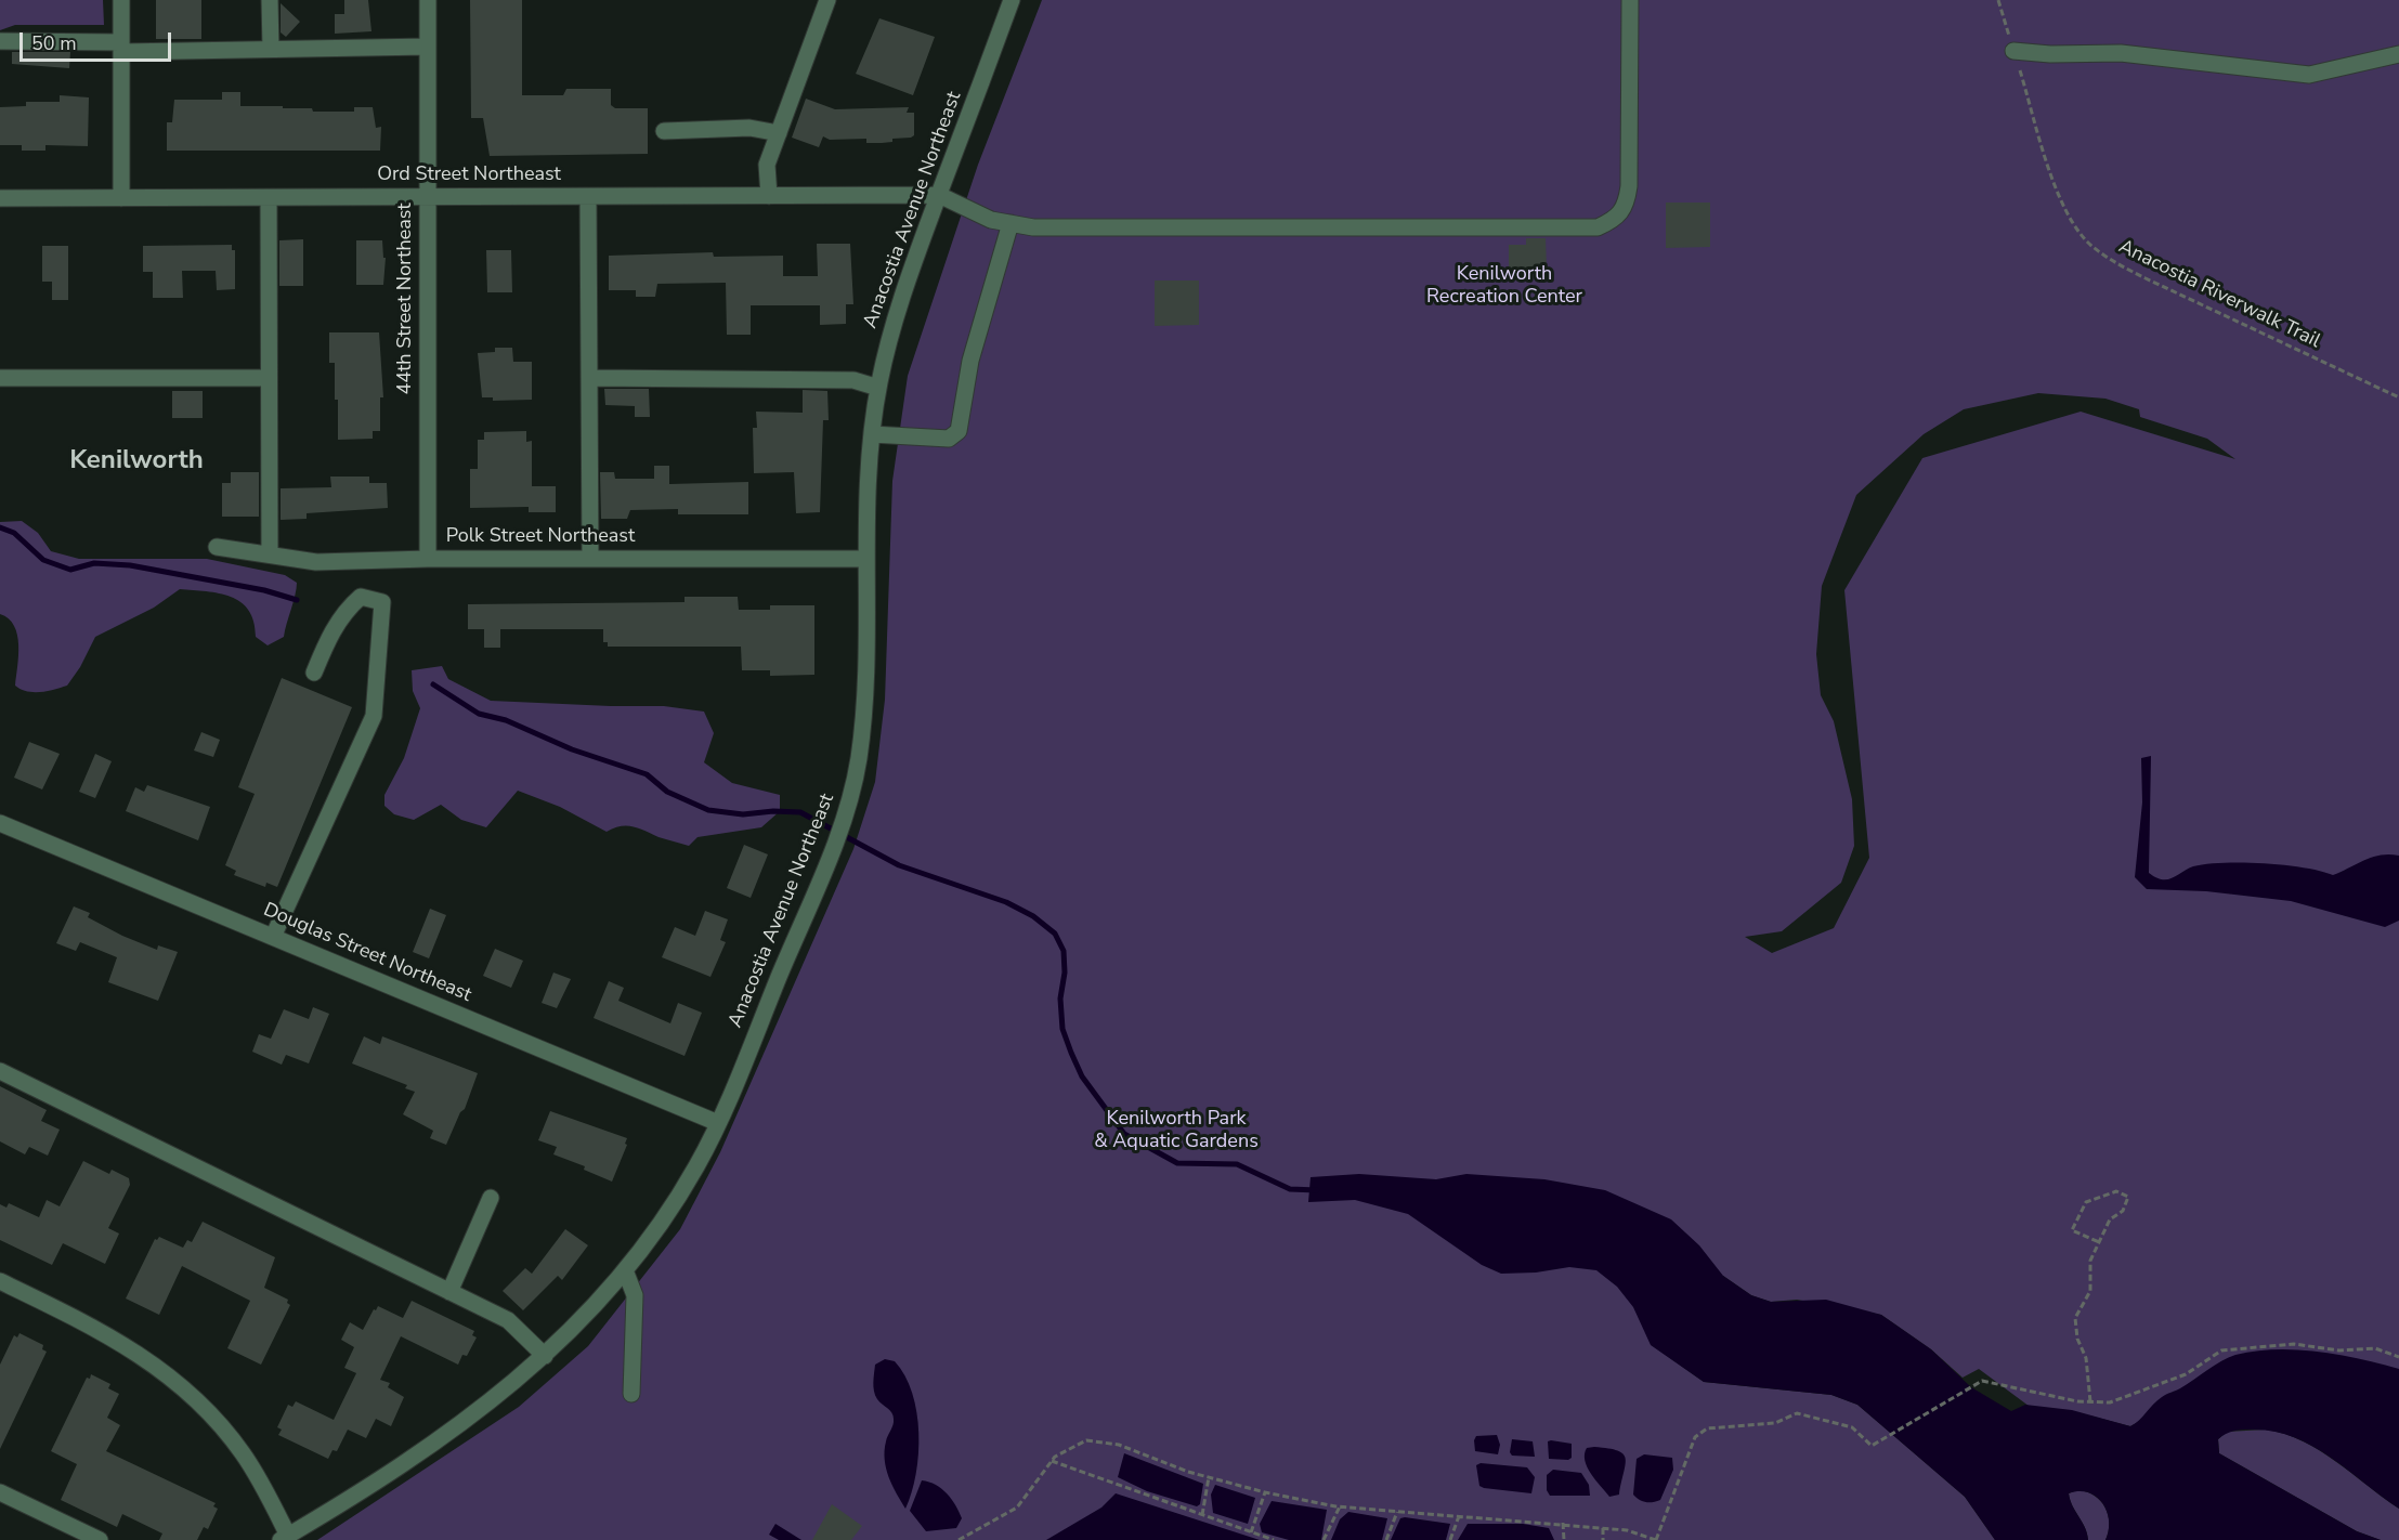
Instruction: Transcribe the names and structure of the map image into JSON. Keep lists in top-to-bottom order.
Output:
{
  "streets": {
    "street": [
      "Ord Street Northeast",
      "Anacostia Avenue Northeast",
      "44th Street Northeast",
      "Polk Street Northeast",
      "Douglas Street Northeast"
    ],
    "path": ["Anacostia Riverwalk Trail"]
  },
  "crossings": [
    ["Ord Street Northeast", "Anacostia Avenue Northeast"],
    ["Ord Street Northeast", "44th Street Northeast"],
    ["Anacostia Avenue Northeast", "Polk Street Northeast"],
    ["Anacostia Avenue Northeast", "Douglas Street Northeast"],
    ["44th Street Northeast", "Polk Street Northeast"]
  ],
  "districts": ["Kenilworth"],
  "parks": ["Kenilworth Recreation Center", "Kenilworth Park & Aquatic Gardens"],
  "scale_bar": "50 m"
}
